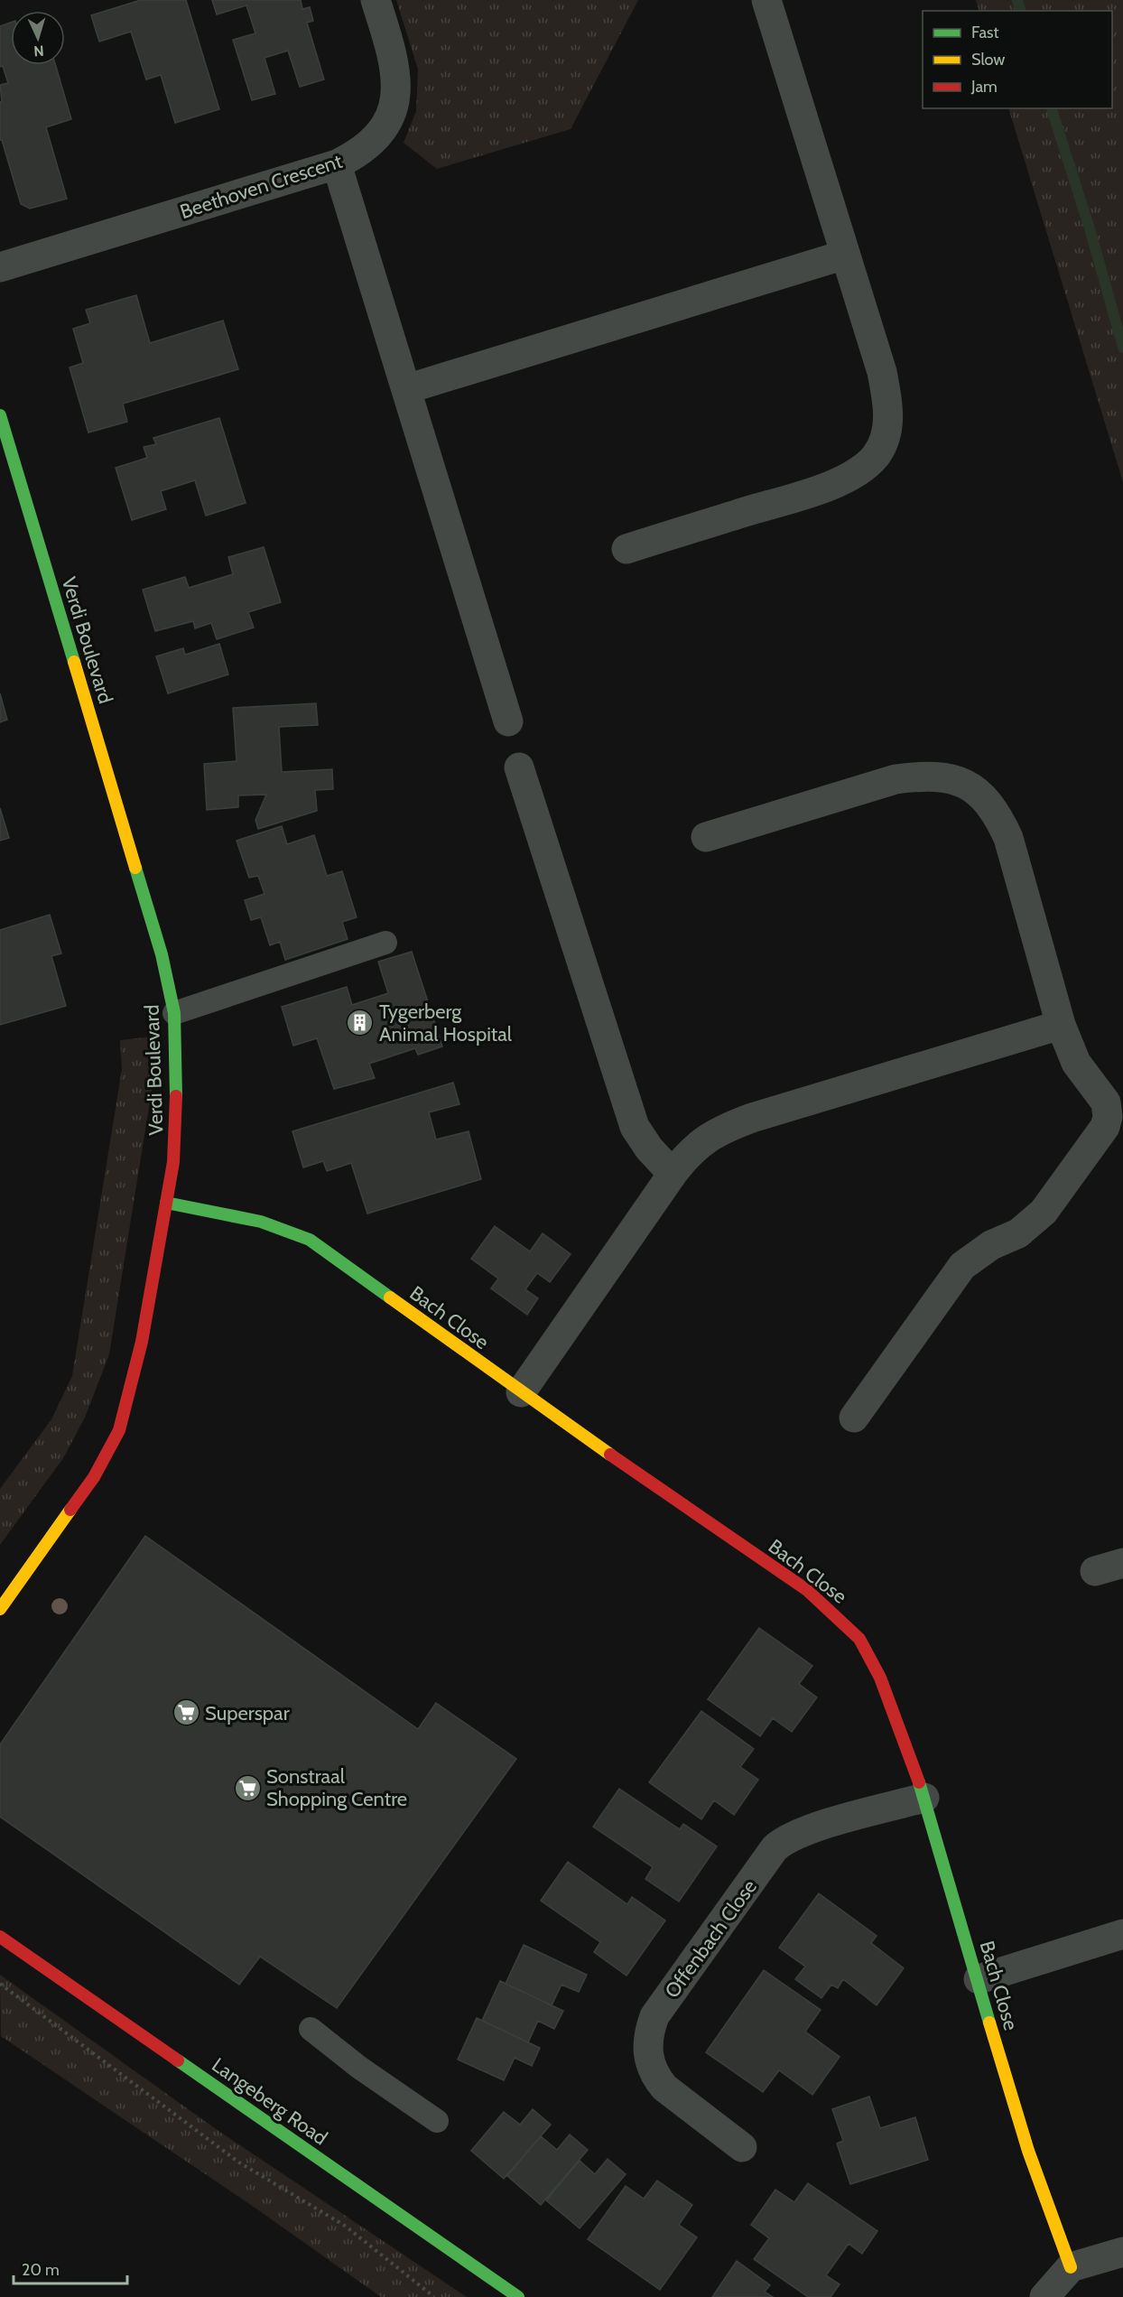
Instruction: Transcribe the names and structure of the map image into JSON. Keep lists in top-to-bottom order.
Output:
{
  "streets": {
    "street": [
      "Beethoven Crescent",
      "Verdi Boulevard",
      "Bach Close",
      "Offenbach Close",
      "Langeberg Road"
    ]
  },
  "crossings": [
    ["Verdi Boulevard", "Bach Close"],
    ["Bach Close", "Offenbach Close"]
  ],
  "places": {
    "building": ["Tygerberg Animal Hospital"],
    "supermarket": ["Superspar", "Sonstraal Shopping Centre"]
  },
  "legend": ["Fast", "Slow", "Jam"],
  "scale_bar": "20 m",
  "north": "bottom"
}
